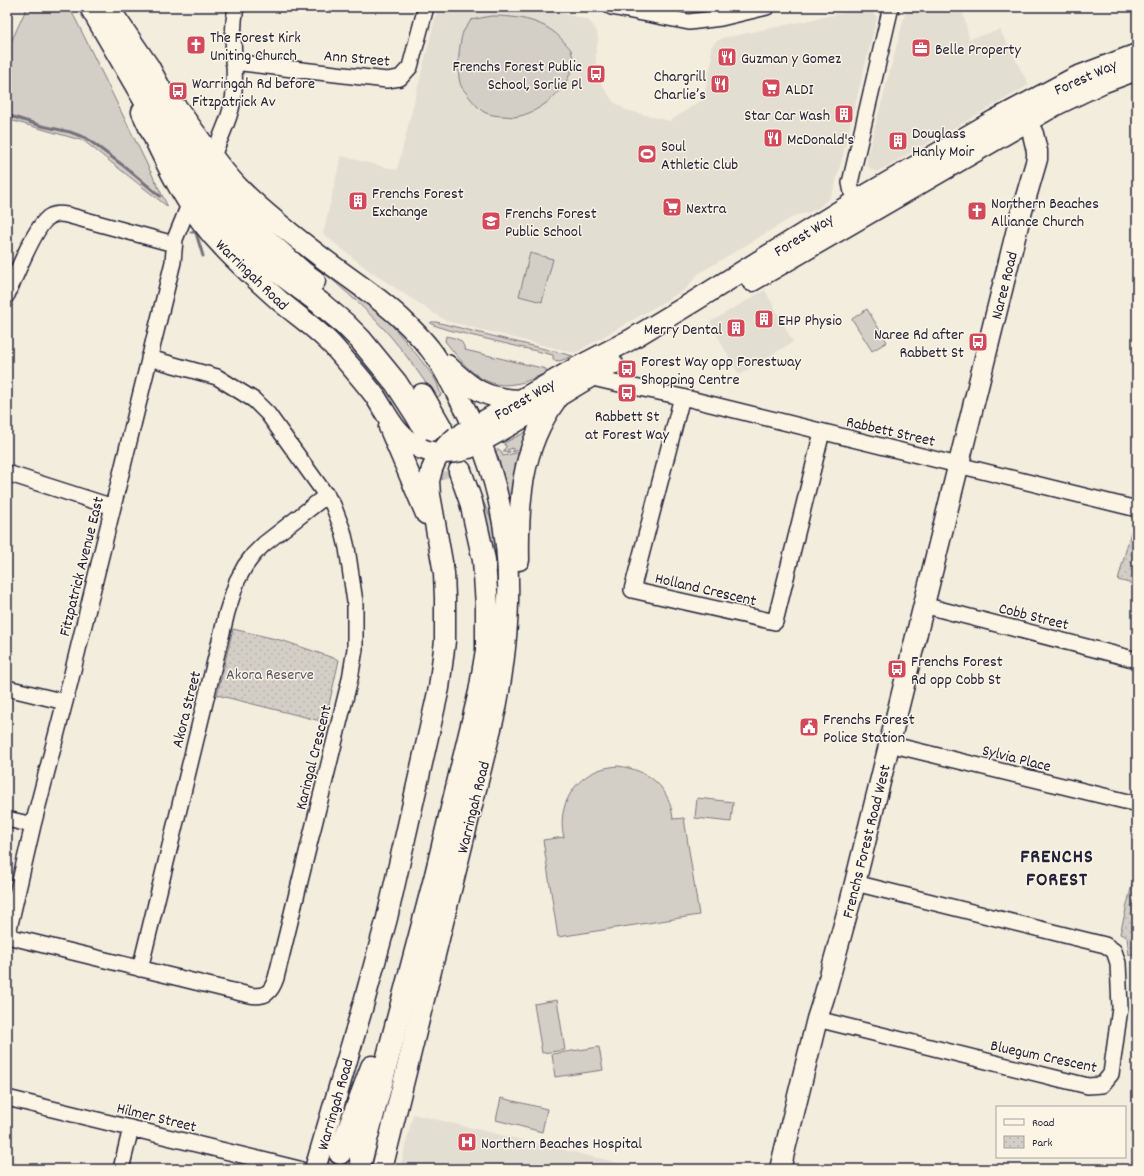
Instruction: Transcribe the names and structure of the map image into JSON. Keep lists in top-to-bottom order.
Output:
{
  "streets": {
    "highway": ["Warringah Road"],
    "main road": ["Forest Way", "Naree Road", "Frenchs Forest Road West"],
    "street": [
      "Ann Street",
      "Rabbett Street",
      "Fitzpatrick Avenue East",
      "Holland Crescent",
      "Cobb Street",
      "Akora Street",
      "Karingal Crescent",
      "Sylvia Place",
      "Bluegum Crescent",
      "Hilmer Street"
    ]
  },
  "crossings": [
    ["Forest Way", "Warringah Road"],
    ["Forest Way", "Naree Road"],
    ["Forest Way", "Rabbett Street"],
    ["Warringah Road", "Fitzpatrick Avenue East"],
    ["Naree Road", "Rabbett Street"],
    ["Naree Road", "Frenchs Forest Road West"],
    ["Rabbett Street", "Holland Crescent"],
    ["Rabbett Street", "Frenchs Forest Road West"],
    ["Fitzpatrick Avenue East", "Karingal Crescent"],
    ["Cobb Street", "Frenchs Forest Road West"],
    ["Akora Street", "Karingal Crescent"],
    ["Sylvia Place", "Frenchs Forest Road West"],
    ["Frenchs Forest Road West", "Bluegum Crescent"]
  ],
  "districts": ["FRENCHS FOREST"],
  "parks": ["Akora Reserve"],
  "places": {
    "church": ["The Forest Kirk Uniting Church", "Northern Beaches Alliance Church"],
    "office": ["Belle Property"],
    "restaurant": ["Guzman y Gomez", "Chargrill Charlie’s", "McDonald's"],
    "bus stop": [
      "Frenchs Forest Public School, Sorlie Pl",
      "Warringah Rd before Fitzpatrick Av",
      "Naree Rd after Rabbett St",
      "Forest Way opp Forestway Shopping Centre",
      "Rabbett St at Forest Way",
      "Frenchs Forest Rd opp Cobb St"
    ],
    "supermarket": ["ALDI", "Nextra"],
    "building": [
      "Star Car Wash",
      "Douglass Hanly Moir",
      "Frenchs Forest Exchange",
      "EHP Physio",
      "Merry Dental"
    ],
    "sports": ["Soul Athletic Club"],
    "school or university": ["Frenchs Forest Public School"],
    "public building": ["Frenchs Forest Police Station"],
    "hospital": ["Northern Beaches Hospital"]
  },
  "legend": ["Road", "Park"]
}
